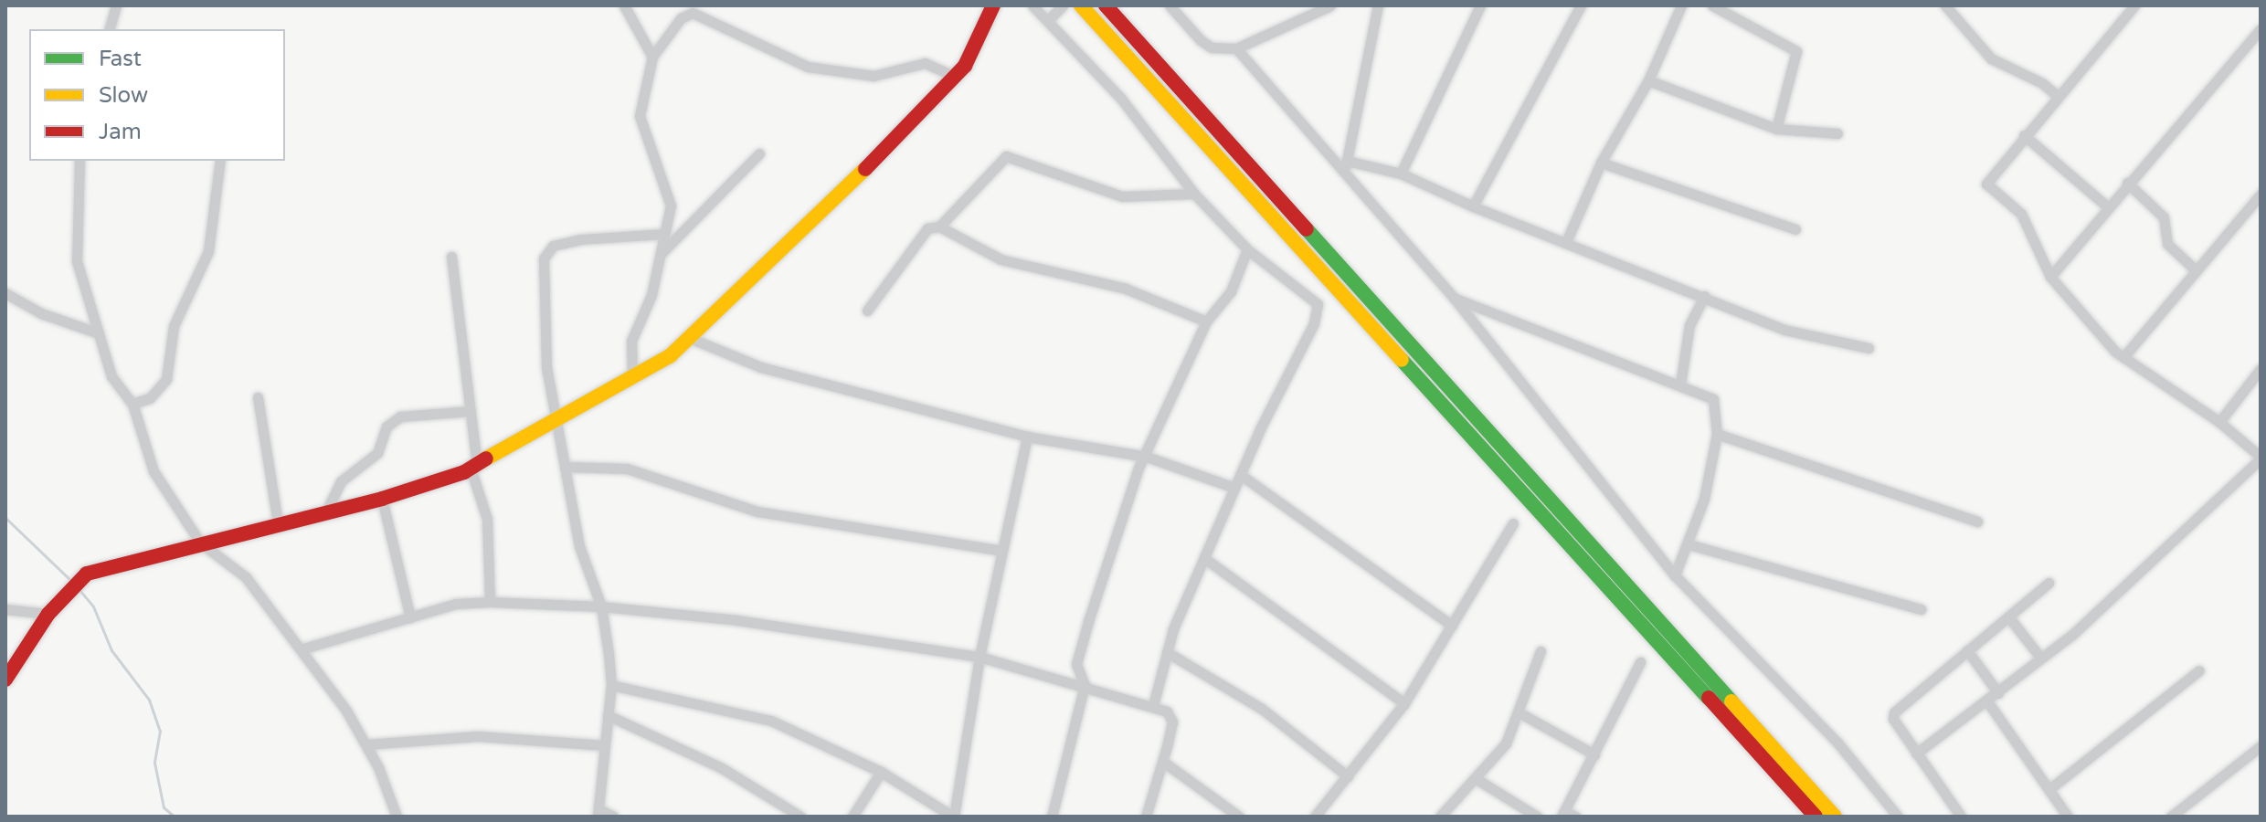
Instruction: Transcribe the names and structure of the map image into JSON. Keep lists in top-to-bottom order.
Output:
{
  "legend": ["Fast", "Slow", "Jam"]
}
